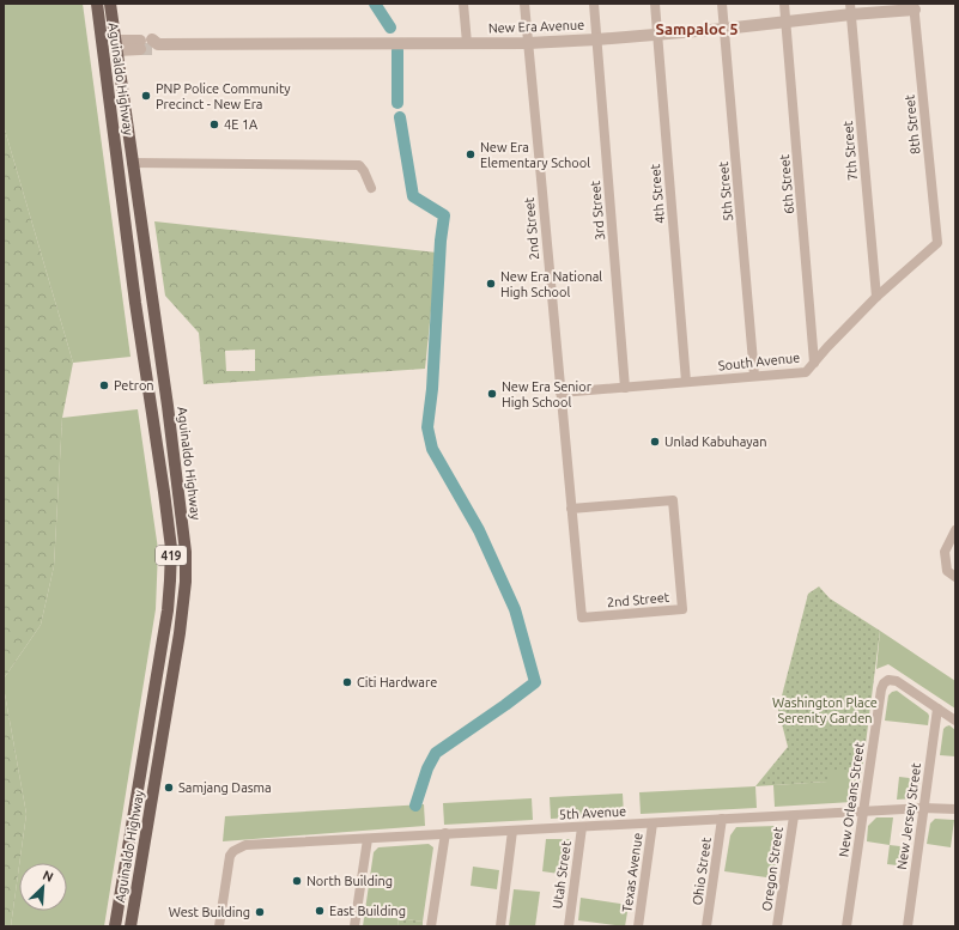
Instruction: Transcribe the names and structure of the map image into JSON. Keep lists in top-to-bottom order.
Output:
{
  "streets": {
    "main road": ["Aguinaldo Highway", "419"],
    "street": [
      "New Era Avenue",
      "8th Street",
      "7th Street",
      "6th Street",
      "5th Street",
      "4th Street",
      "3rd Street",
      "2nd Street",
      "South Avenue",
      "New Orleans Street",
      "5th Avenue",
      "New Jersey Street",
      "Oregon Street",
      "Ohio Street",
      "Texas Avenue",
      "Utah Street"
    ]
  },
  "crossings": [
    ["New Era Avenue", "Aguinaldo Highway"],
    ["New Era Avenue", "8th Street"],
    ["New Era Avenue", "7th Street"],
    ["New Era Avenue", "6th Street"],
    ["New Era Avenue", "5th Street"],
    ["New Era Avenue", "4th Street"],
    ["New Era Avenue", "3rd Street"],
    ["New Era Avenue", "2nd Street"],
    ["8th Street", "South Avenue"],
    ["7th Street", "South Avenue"],
    ["6th Street", "South Avenue"],
    ["5th Street", "South Avenue"],
    ["4th Street", "South Avenue"],
    ["3rd Street", "South Avenue"],
    ["2nd Street", "South Avenue"],
    ["New Orleans Street", "5th Avenue"],
    ["New Orleans Street", "New Jersey Street"],
    ["5th Avenue", "New Jersey Street"],
    ["5th Avenue", "Oregon Street"],
    ["5th Avenue", "Ohio Street"],
    ["5th Avenue", "Texas Avenue"],
    ["5th Avenue", "Utah Street"]
  ],
  "districts": ["Sampaloc 5"],
  "parks": ["Washington Place Serenity Garden"],
  "places": [
    "PNP Police Community Precinct - New Era",
    "4E 1A",
    "New Era Elementary School",
    "New Era National High School",
    "Petron",
    "New Era Senior High School",
    "Unlad Kabuhayan",
    "Citi Hardware",
    "Samjang Dasma",
    "North Building",
    "East Building",
    "West Building"
  ],
  "north": "top right"
}
